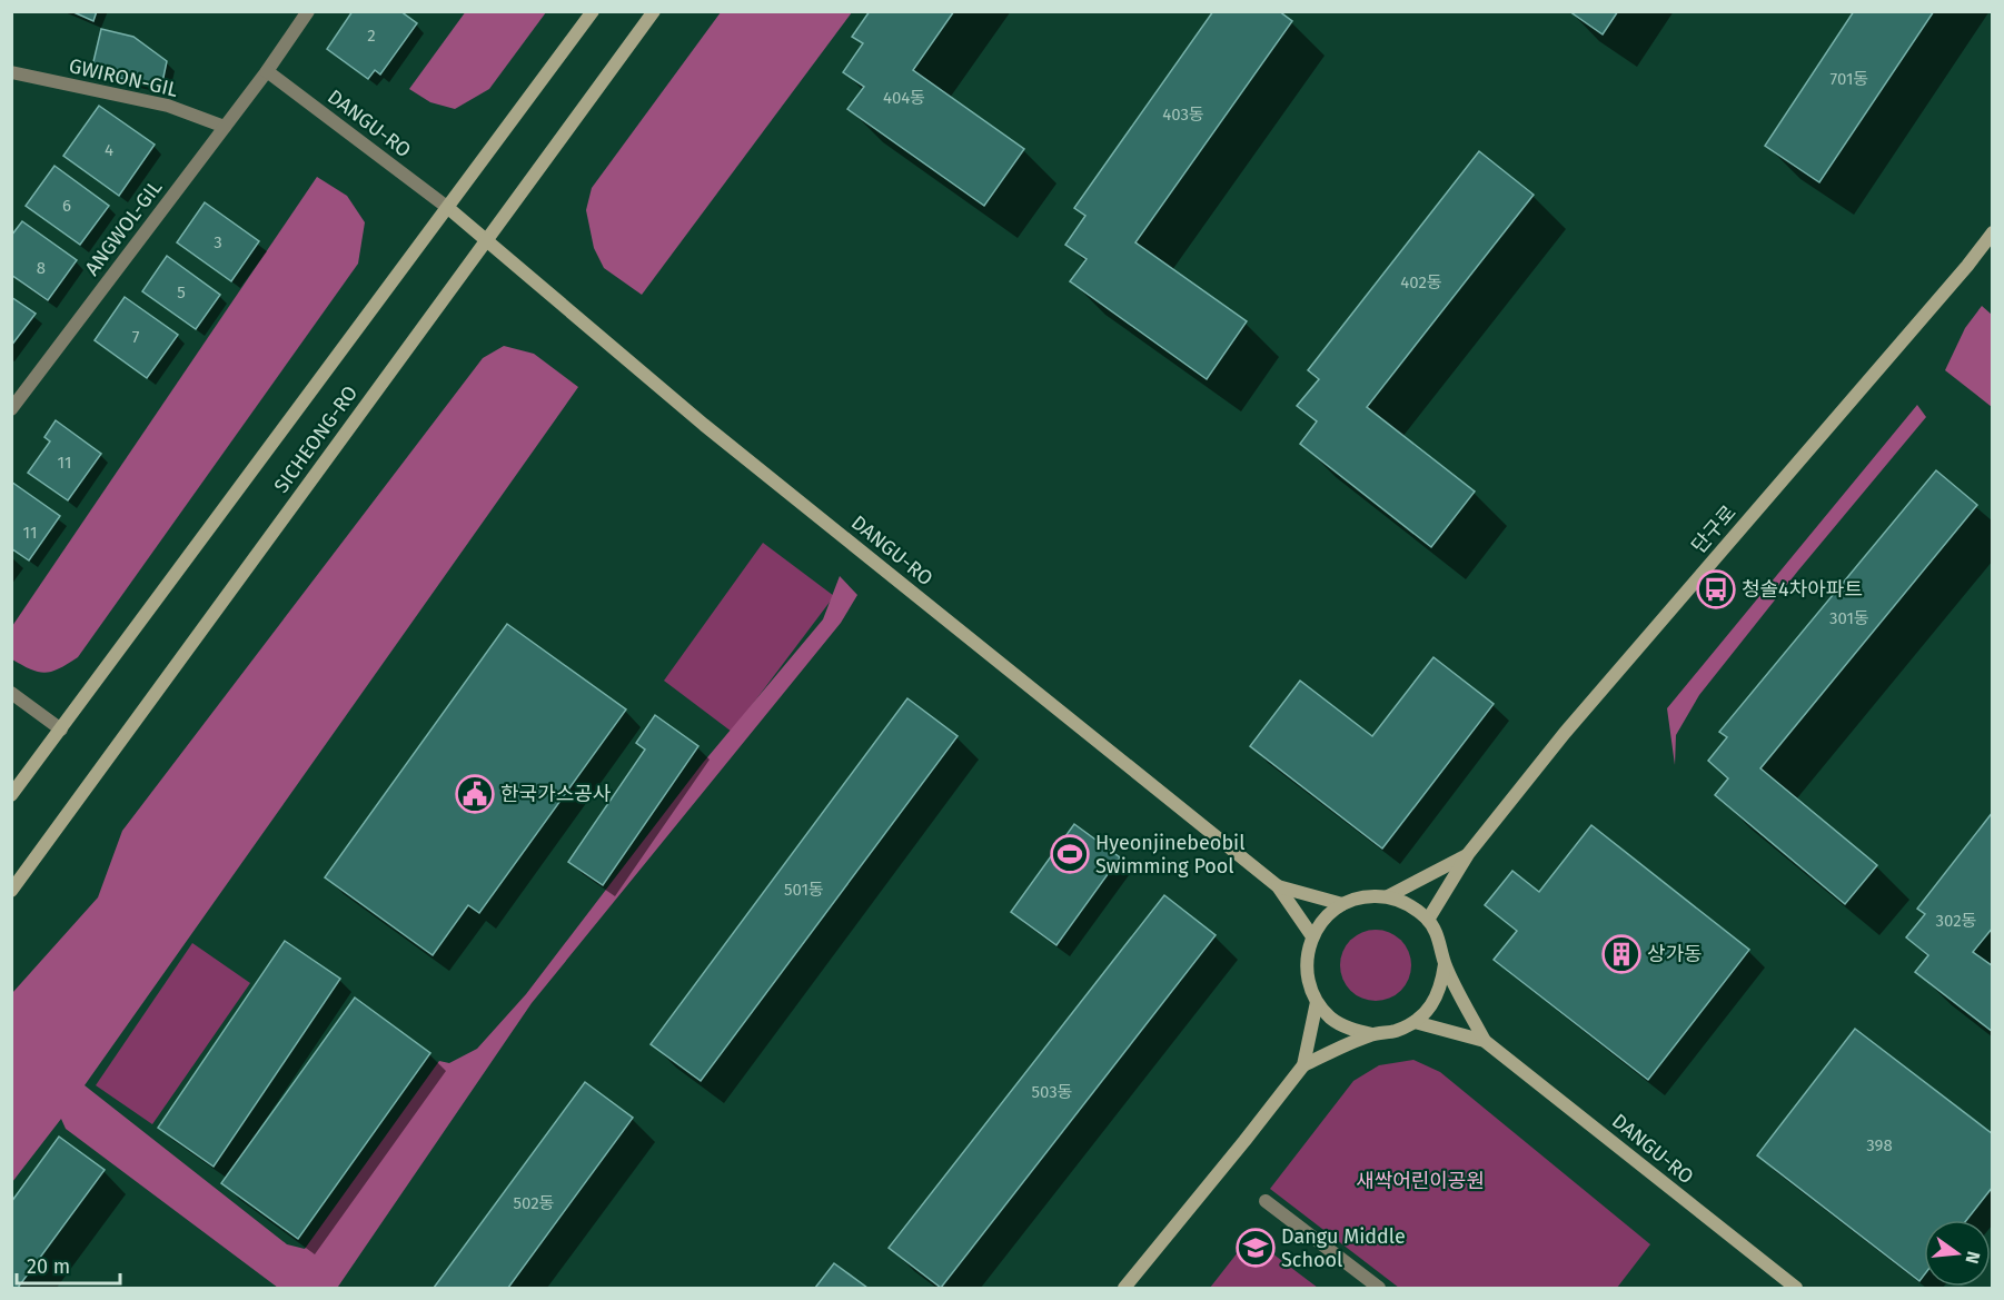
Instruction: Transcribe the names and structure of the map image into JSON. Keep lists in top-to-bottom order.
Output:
{
  "streets": {
    "street": [
      "GWIRON-GIL",
      "DANGU-RO",
      "ANGWOL-GIL",
      "SICHEONG-RO",
      "단구로"
    ]
  },
  "crossings": [
    ["GWIRON-GIL", "ANGWOL-GIL"],
    ["DANGU-RO", "ANGWOL-GIL"],
    ["DANGU-RO", "SICHEONG-RO"]
  ],
  "parks": ["새싹어린이공원"],
  "places": {
    "bus stop": ["청솔4차아파트"],
    "public building": ["한국가스공사"],
    "sports": ["Hyeonjinebeobil Swimming Pool"],
    "building": ["상가동"],
    "school or university": ["Dangu Middle School"]
  },
  "house_numbers": [
    "2",
    "701동",
    "404동",
    "403동",
    "4",
    "6",
    "3",
    "8",
    "402동",
    "5",
    "7",
    "11",
    "11",
    "301동",
    "501동",
    "302동",
    "503동",
    "398",
    "502동"
  ],
  "scale_bar": "20 m",
  "north": "right"
}
